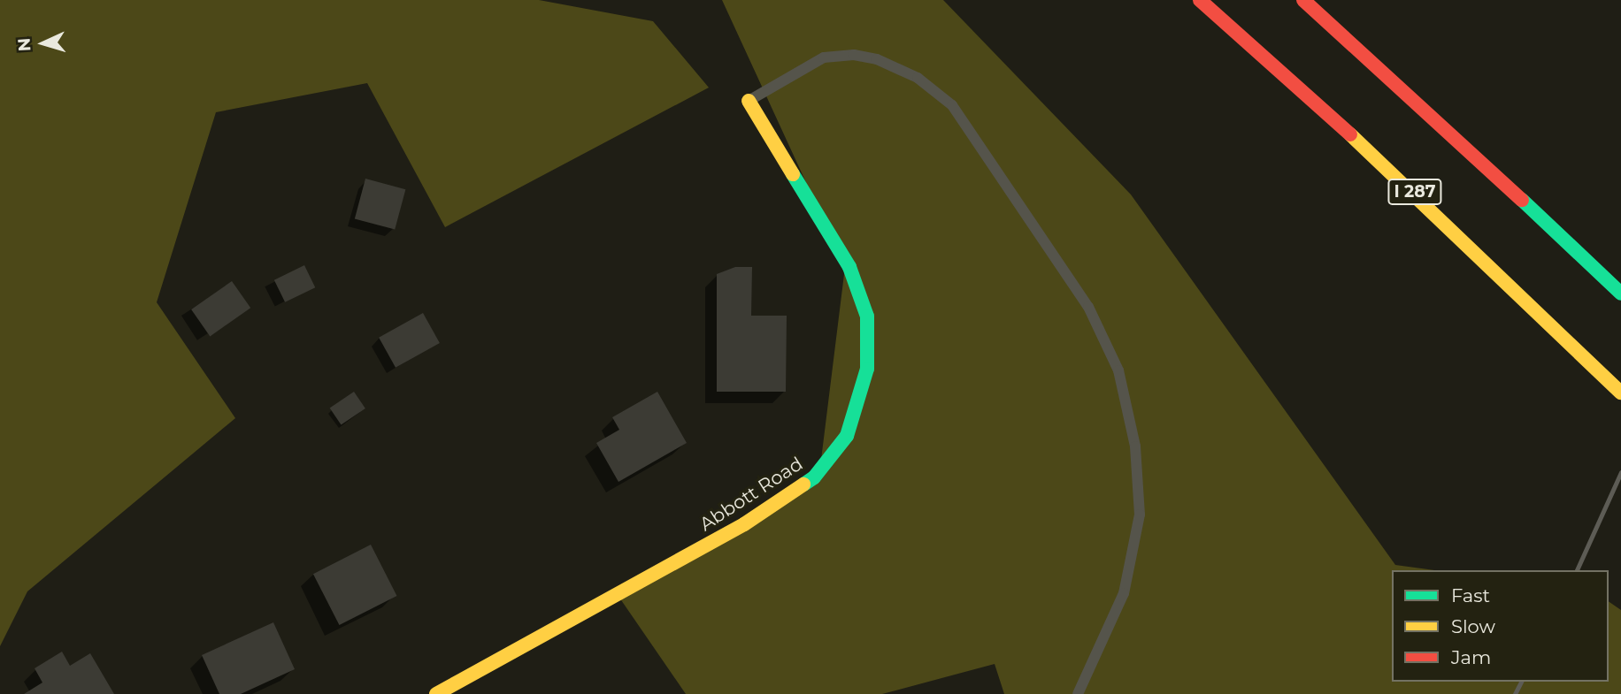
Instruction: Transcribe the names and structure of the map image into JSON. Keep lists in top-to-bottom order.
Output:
{
  "streets": {
    "main road": ["I 287", "Abbott Road"]
  },
  "legend": ["Fast", "Slow", "Jam"],
  "north": "left"
}
